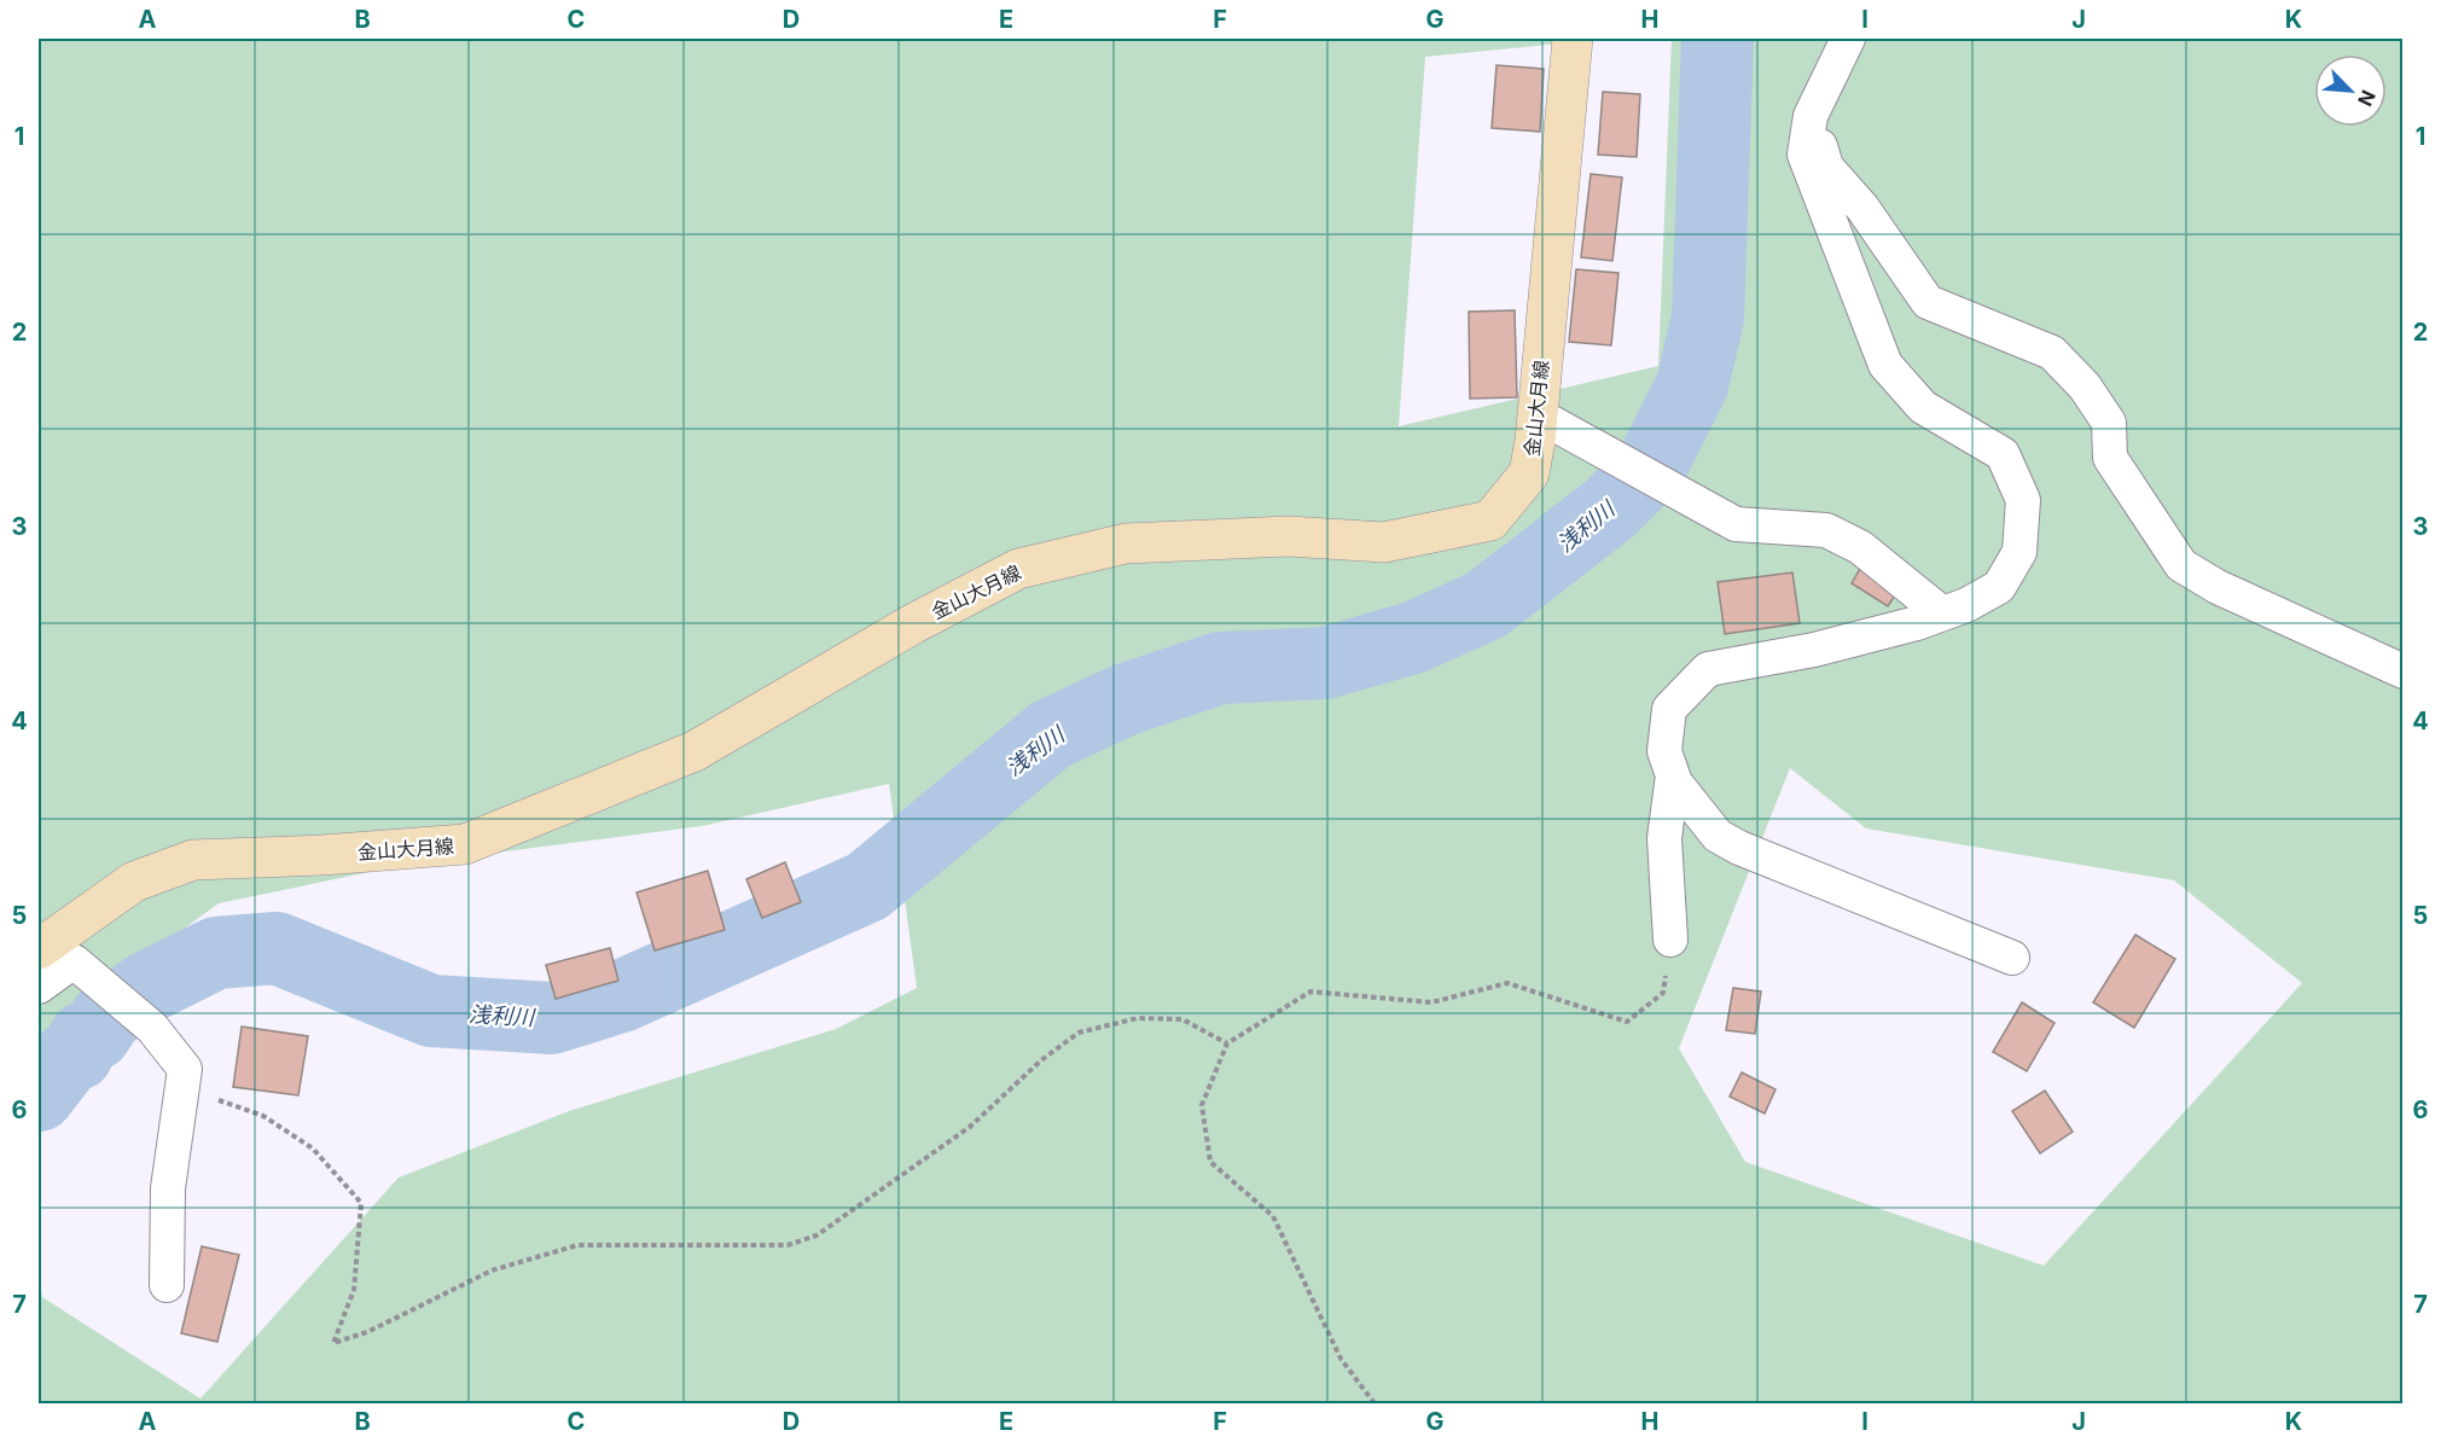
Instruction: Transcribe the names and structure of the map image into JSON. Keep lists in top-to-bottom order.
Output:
{
  "streets": {
    "main road": ["金山大月線"]
  },
  "water": ["浅利川"],
  "north": "bottom right",
  "grid": {
    "columns": [
      "A",
      "B",
      "C",
      "D",
      "E",
      "F",
      "G",
      "H",
      "I",
      "J",
      "K"
    ],
    "rows": [
      "1",
      "2",
      "3",
      "4",
      "5",
      "6",
      "7"
    ]
  }
}
